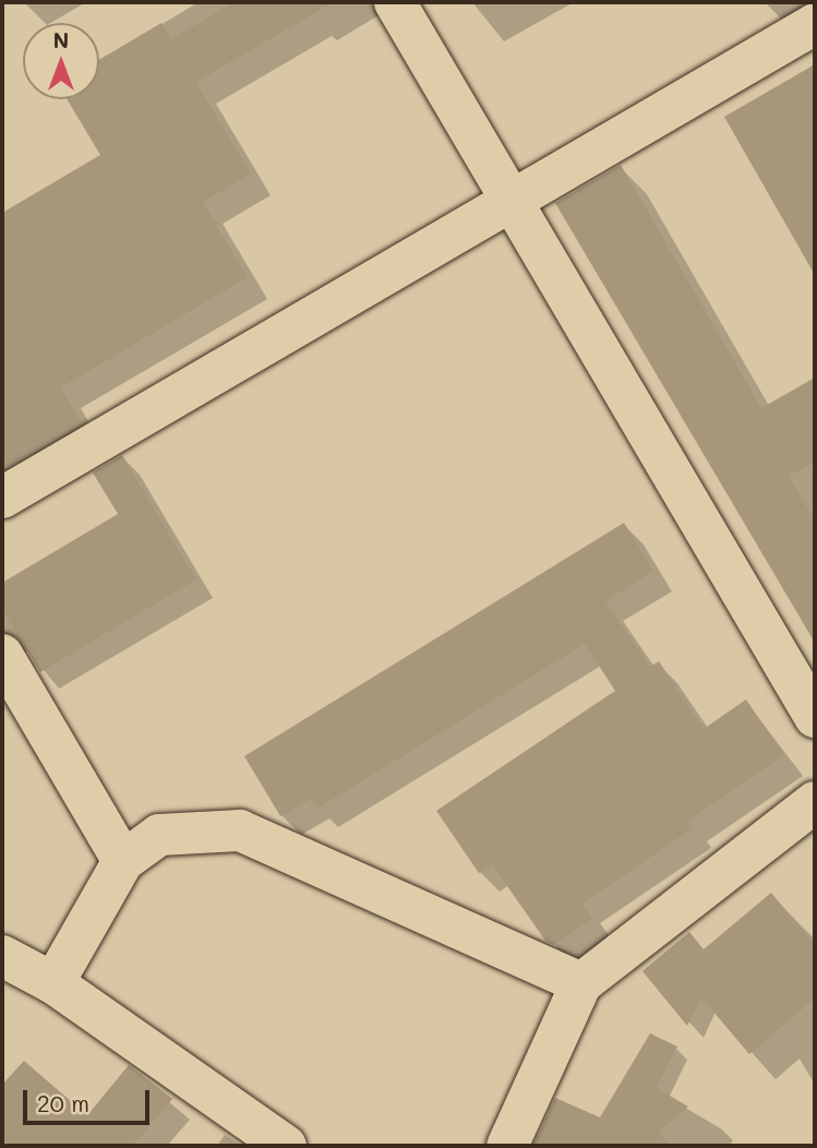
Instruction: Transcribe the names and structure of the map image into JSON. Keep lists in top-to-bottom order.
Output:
{
  "scale_bar": "20 m",
  "north": "top"
}
